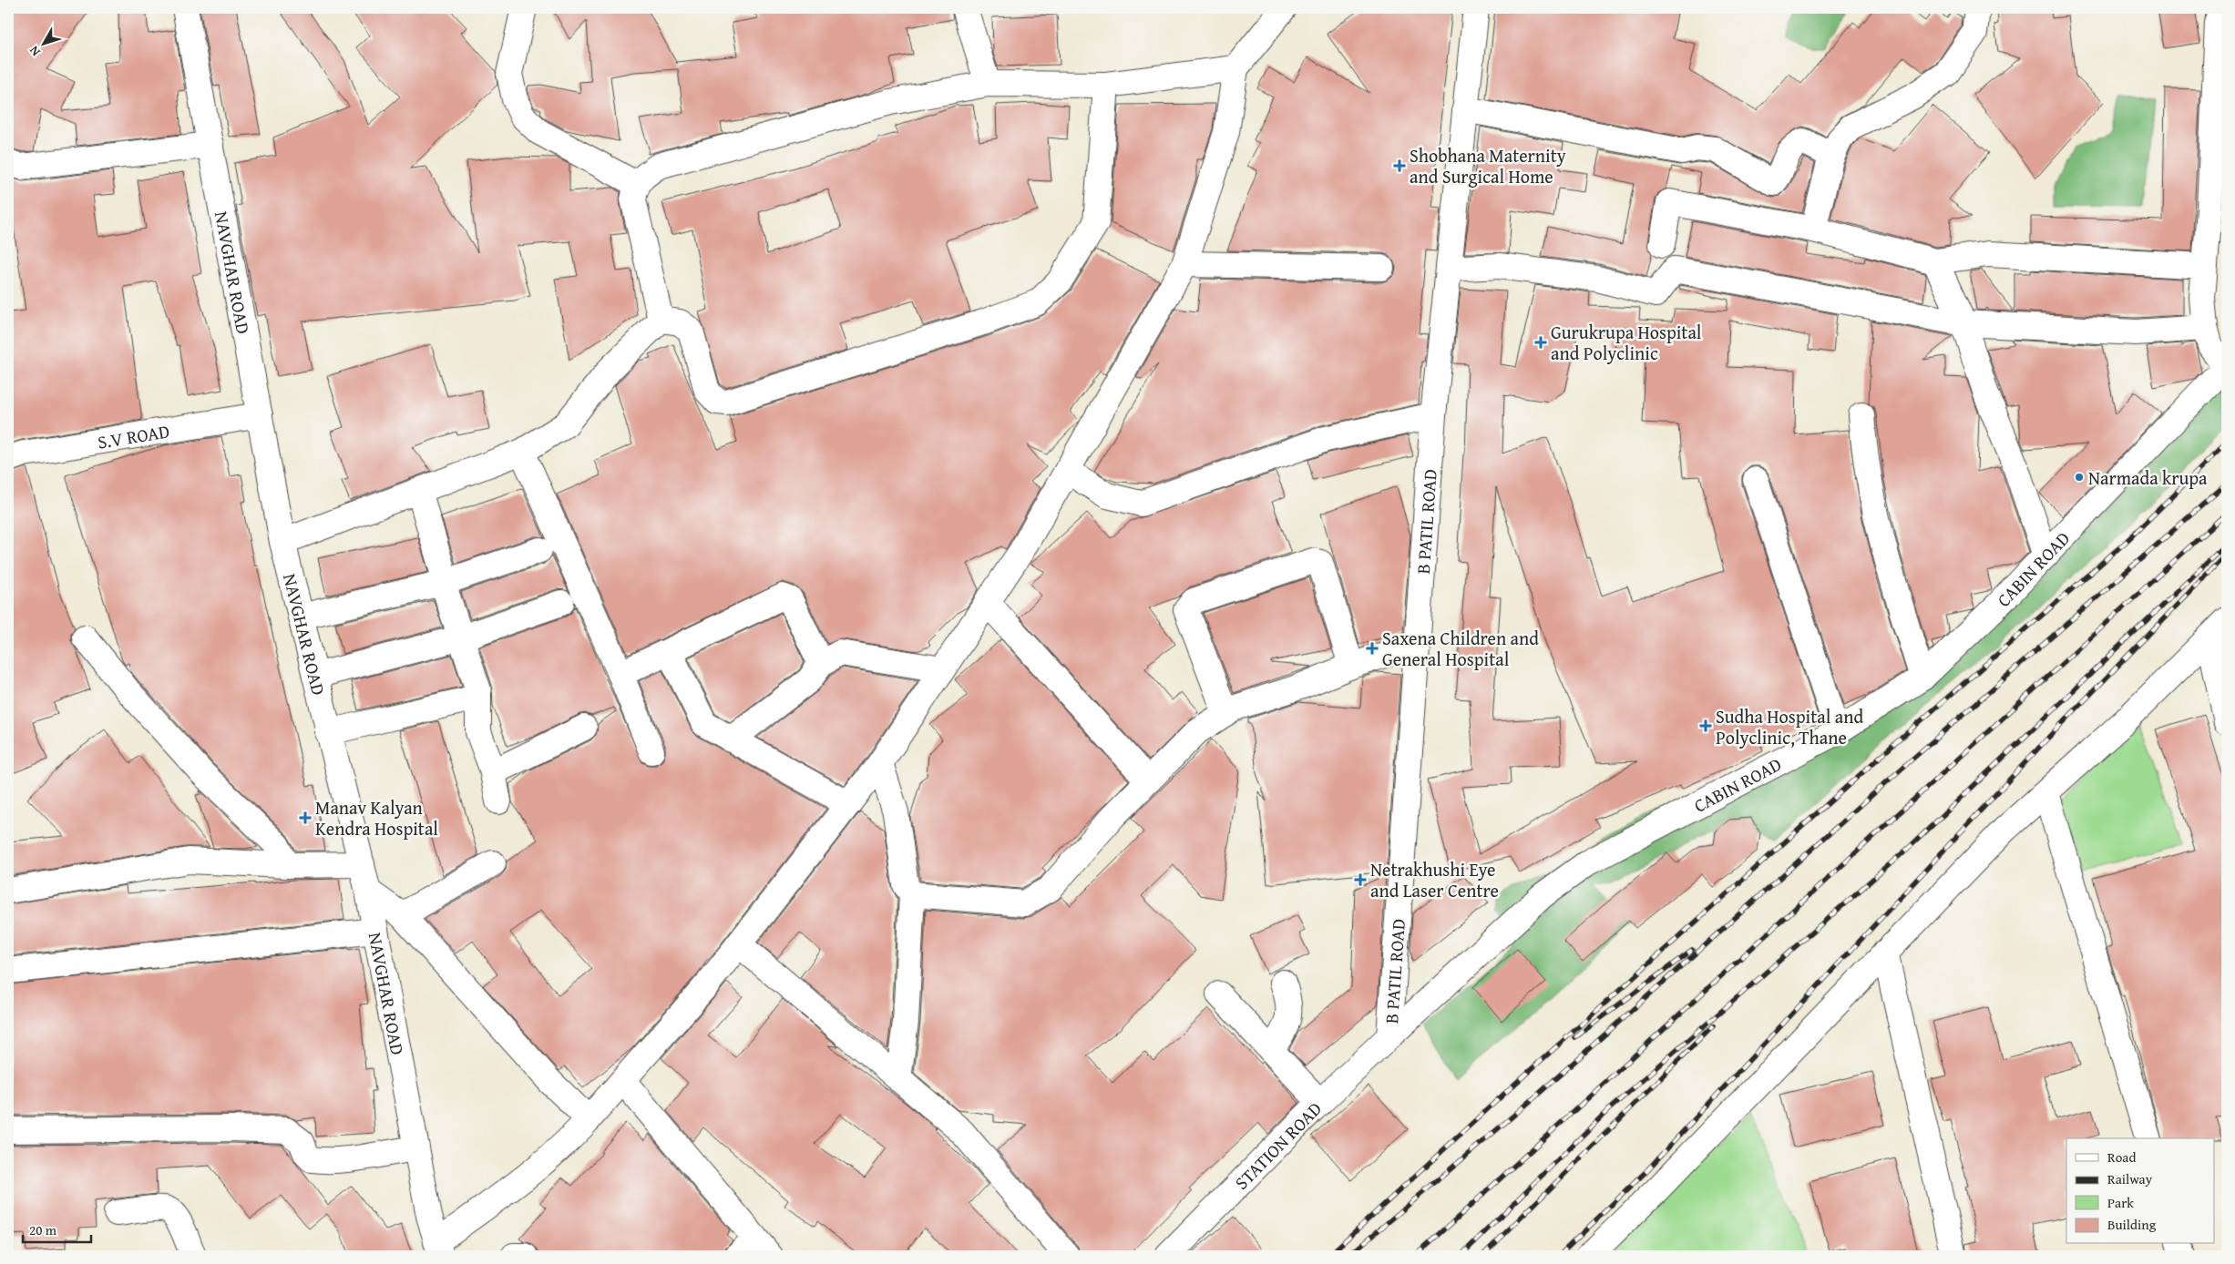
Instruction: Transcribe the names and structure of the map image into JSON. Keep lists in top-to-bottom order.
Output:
{
  "streets": {
    "street": [
      "NAVGHAR ROAD",
      "S.V ROAD",
      "B PATIL ROAD",
      "CABIN ROAD",
      "STATION ROAD"
    ]
  },
  "crossings": [
    ["NAVGHAR ROAD", "S.V ROAD"],
    ["B PATIL ROAD", "CABIN ROAD"],
    ["B PATIL ROAD", "STATION ROAD"],
    ["CABIN ROAD", "STATION ROAD"]
  ],
  "places": {
    "health": [
      "Shobhana Maternity and Surgical Home",
      "Gurukrupa Hospital and Polyclinic",
      "Saxena Children and General Hospital",
      "Sudha Hospital and Polyclinic, Thane",
      "Manav Kalyan Kendra Hospital",
      "Netrakhushi Eye and Laser Centre"
    ],
    "other": ["Narmada krupa"]
  },
  "legend": [
    "Road",
    "Railway",
    "Park",
    "Building"
  ],
  "scale_bar": "20 m",
  "north": "bottom left"
}
